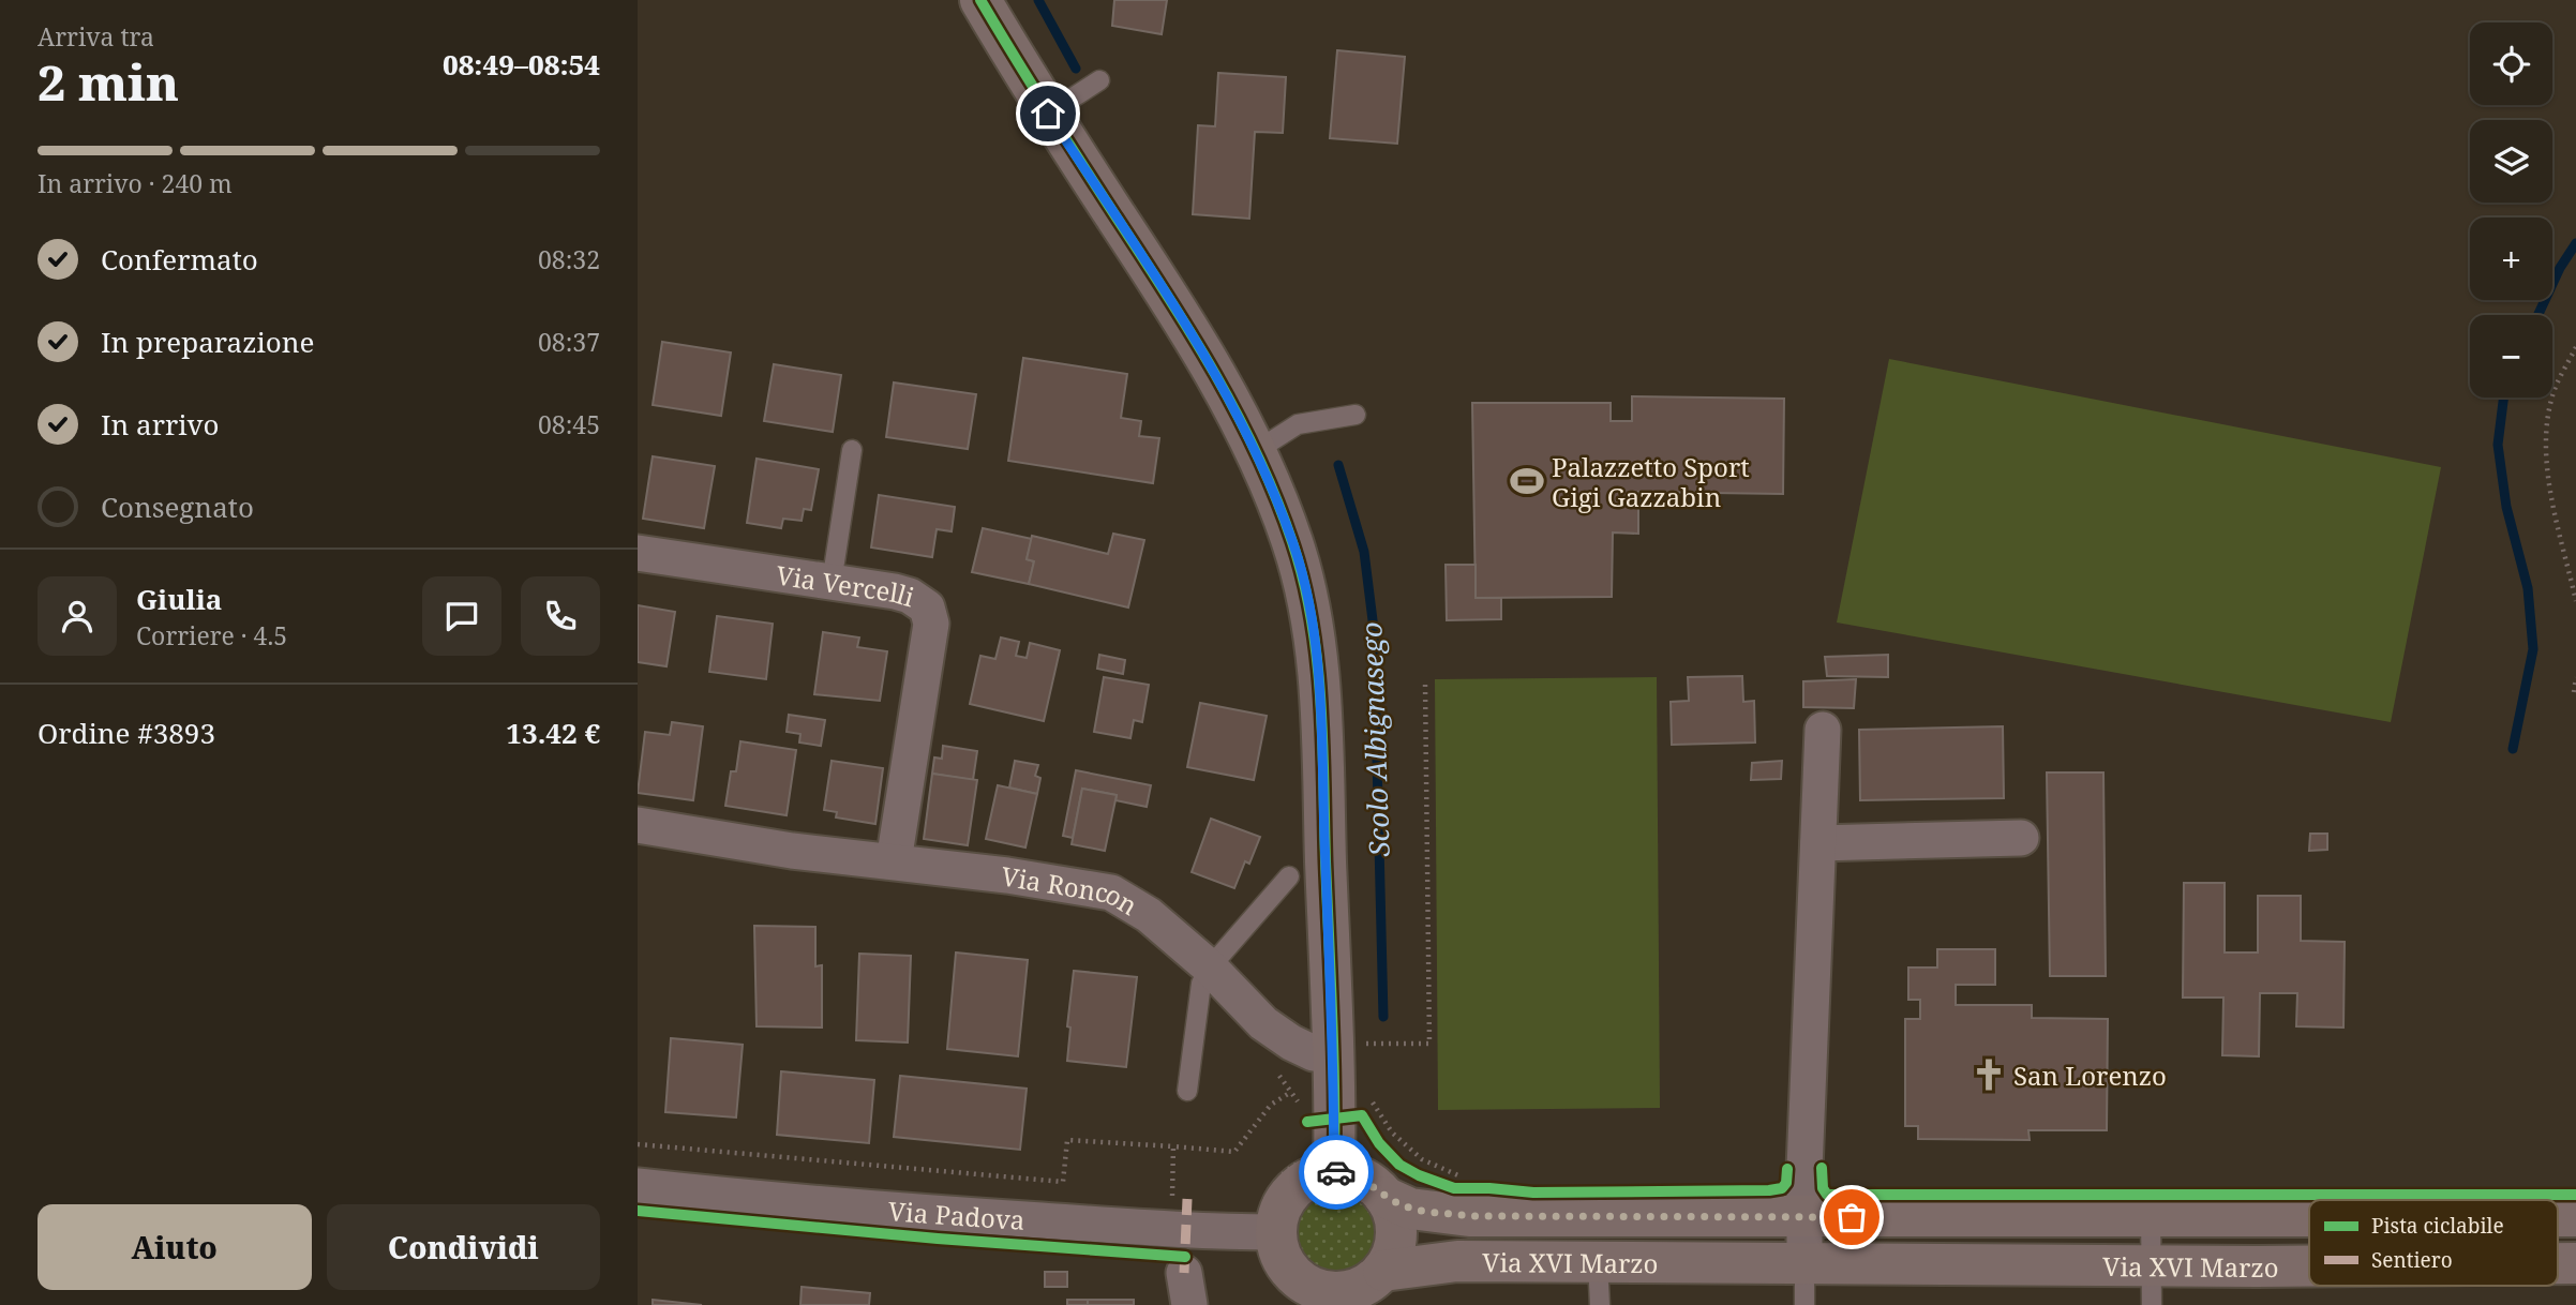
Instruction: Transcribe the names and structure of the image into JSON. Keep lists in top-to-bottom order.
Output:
{
  "streets": {
    "street": [
      "Via Vercelli",
      "Via Roncon",
      "Via Padova",
      "Via XVI Marzo"
    ]
  },
  "crossings": [
    ["Via Vercelli", "Via Roncon"],
    ["Via Padova", "Via XVI Marzo"]
  ],
  "water": ["Scolo Albignasego"],
  "places": {
    "sports": ["Palazzetto Sport Gigi Gazzabin"],
    "church": ["San Lorenzo"]
  },
  "legend": ["Pista ciclabile", "Sentiero"],
  "page": {
    "heading": ["2 min", "Arriva tra", "08:49–08:54"],
    "panel": [
      "Giulia",
      "Corriere · 4.5",
      "Ordine #3893",
      "13.42 €"
    ],
    "map_buttons": ["+", "−"],
    "bar": "In arrivo · 240 m",
    "list": [
      ["Confermato", "08:32"],
      ["In preparazione", "08:37"],
      ["In arrivo", "08:45"],
      "Consegnato"
    ],
    "buttons": ["Aiuto", "Condividi"]
  }
}
